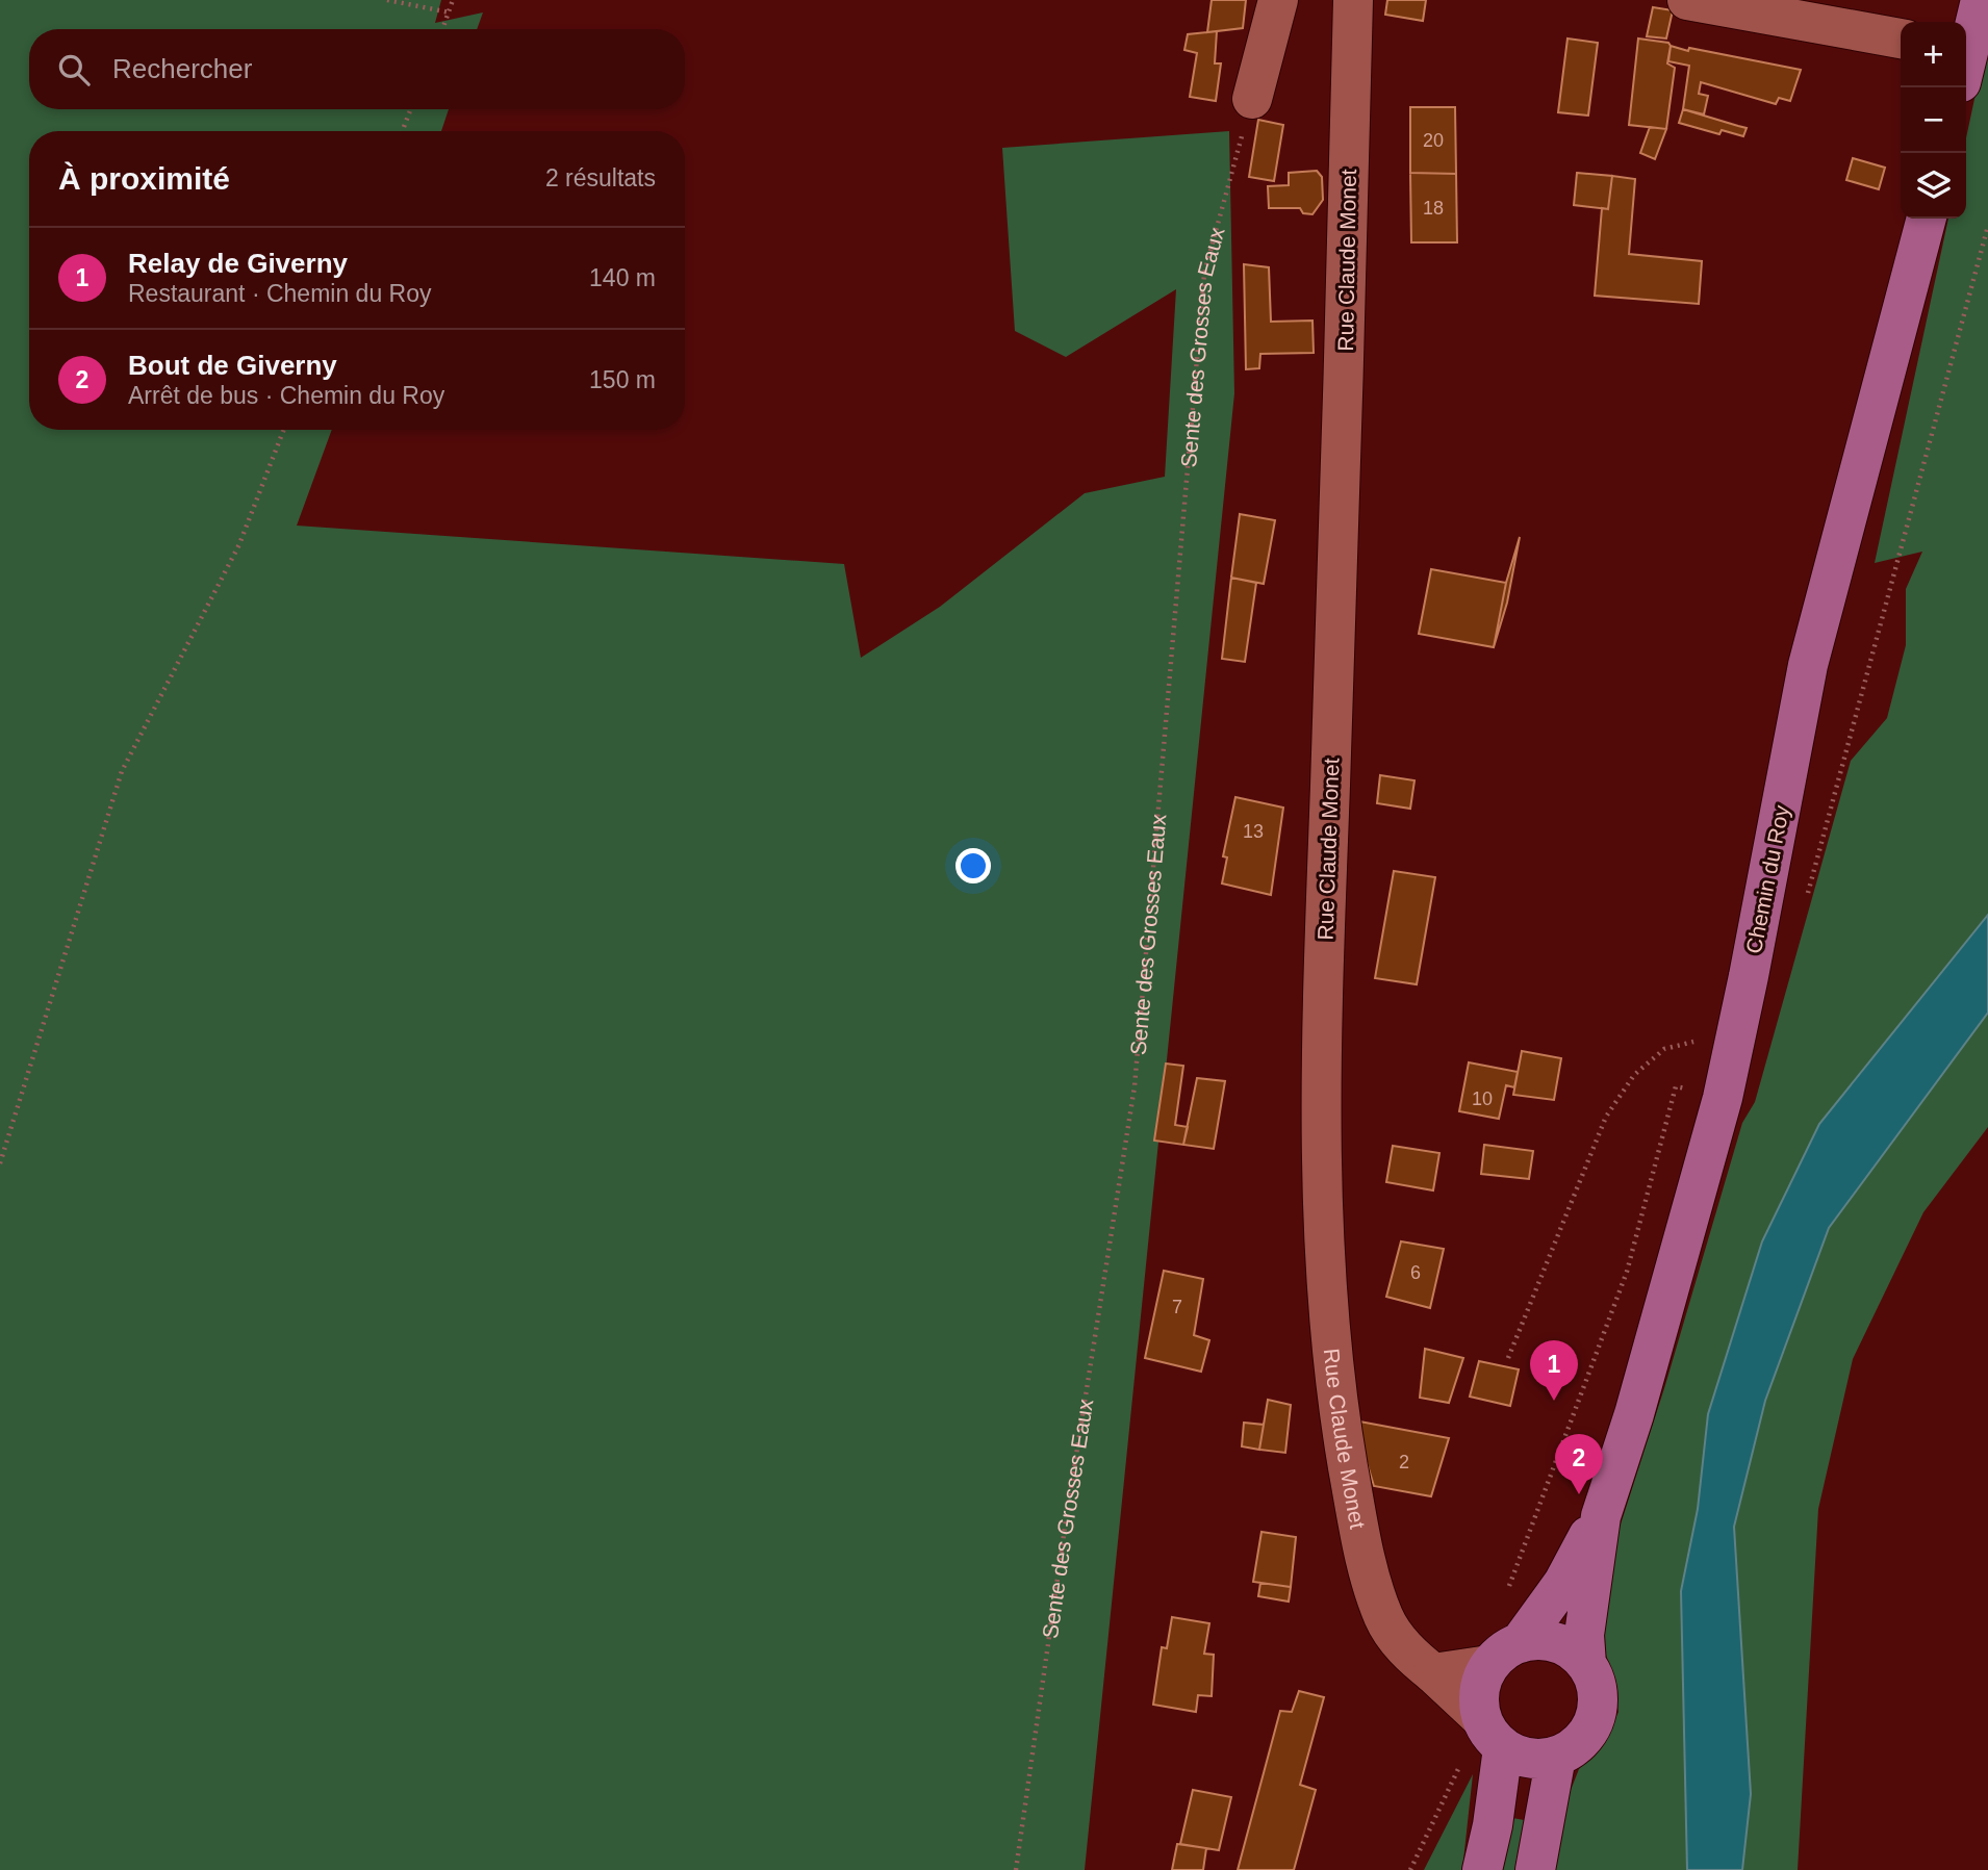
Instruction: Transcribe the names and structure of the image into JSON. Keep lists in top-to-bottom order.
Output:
{
  "streets": {
    "main road": ["Chemin du Roy"],
    "street": ["Rue Claude Monet"],
    "path": ["Sente des Grosses Eaux"]
  },
  "crossings": [
    ["Rue Claude Monet", "Chemin du Roy"]
  ],
  "house_numbers": [
    "20",
    "18",
    "13",
    "10",
    "6",
    "7",
    "2"
  ],
  "page": {
    "map_buttons": ["+", "−"],
    "search": "Rechercher",
    "heading": ["À proximité", "2 résultats"],
    "list": [
      {
        "mark": "1",
        "name": "Relay de Giverny",
        "note": "Restaurant · Chemin du Roy",
        "value": "140 m"
      },
      {
        "mark": "2",
        "name": "Bout de Giverny",
        "note": "Arrêt de bus · Chemin du Roy",
        "value": "150 m"
      }
    ],
    "pins": ["1", "2"]
  }
}
